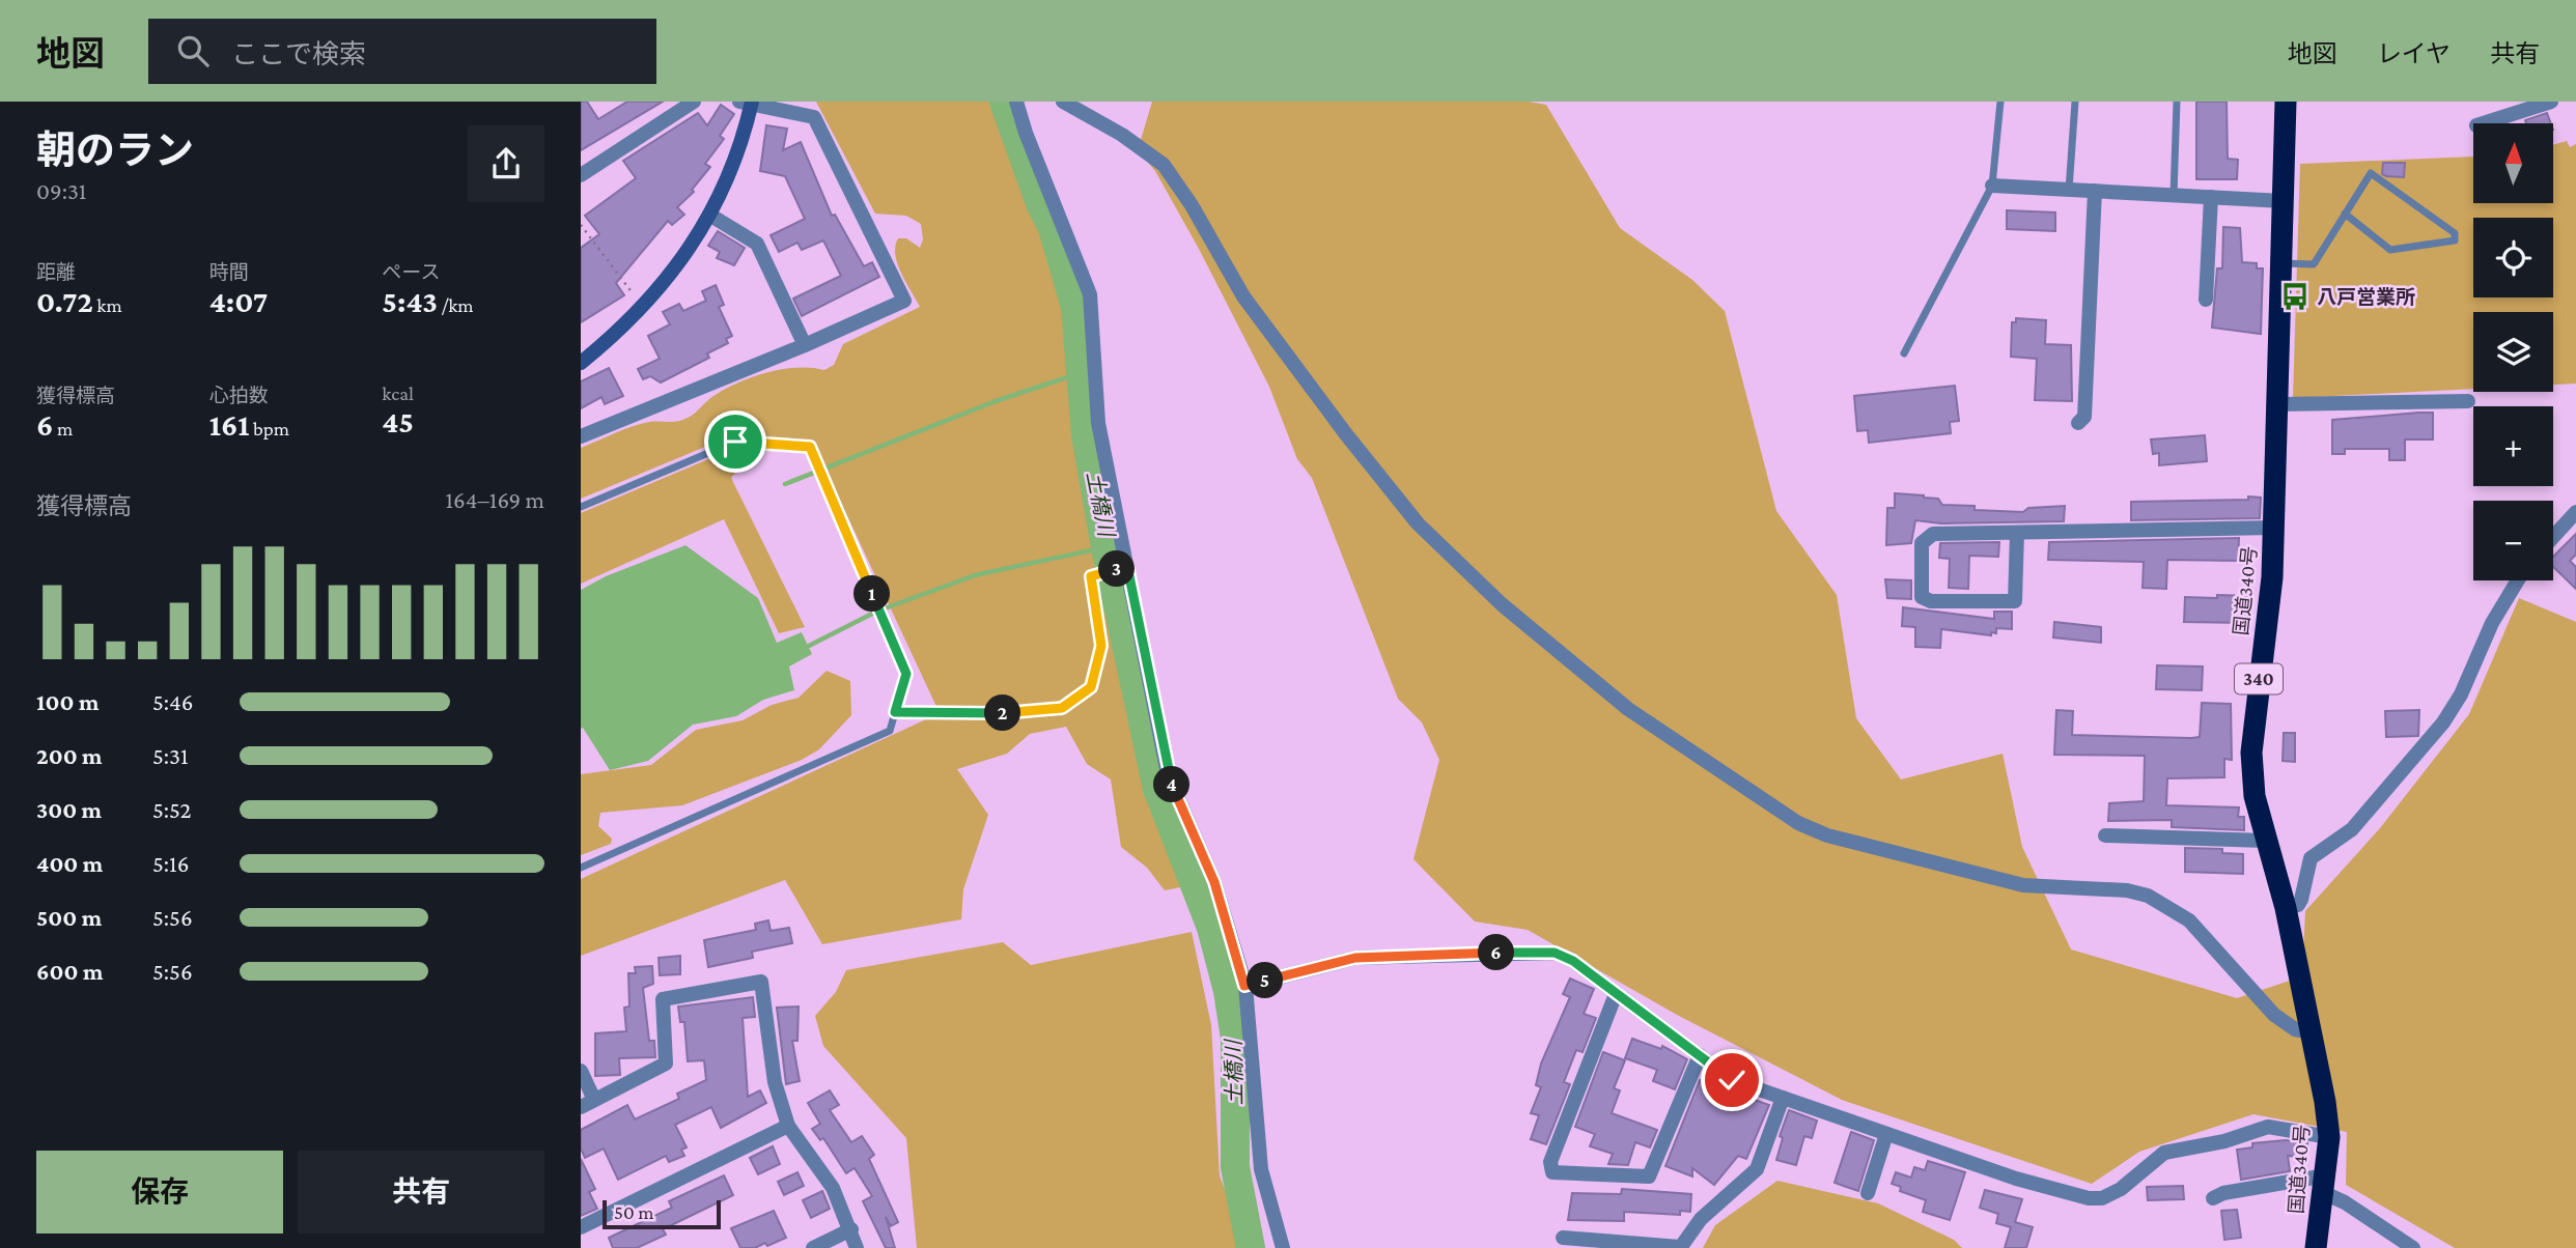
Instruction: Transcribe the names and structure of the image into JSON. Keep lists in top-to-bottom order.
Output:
{
  "streets": {
    "highway": ["国道340号", "340"]
  },
  "water": ["土橋川"],
  "places": {
    "bus stop": ["八戸営業所"]
  },
  "scale_bar": "50 m",
  "north": "top",
  "page": {
    "header": "地図",
    "search": "ここで検索",
    "nav": ["地図", "レイヤ", "共有"],
    "heading": ["朝のラン", "09:31"],
    "map_buttons": ["+", "−"],
    "stats": [
      ["距離", "0.72 km"],
      ["時間", "4:07"],
      ["ペース", "5:43 /km"],
      ["獲得標高", "6 m"],
      ["心拍数", "161 bpm"],
      ["kcal", "45"]
    ],
    "chart": ["獲得標高", "164–169 m"],
    "pins": [
      "3",
      "1",
      "2",
      "4",
      "6",
      "5"
    ],
    "list": [
      {
        "name": "100 m",
        "note": "5:46"
      },
      {
        "name": "200 m",
        "note": "5:31"
      },
      {
        "name": "300 m",
        "note": "5:52"
      },
      {
        "name": "400 m",
        "note": "5:16"
      },
      {
        "name": "500 m",
        "note": "5:56"
      },
      {
        "name": "600 m",
        "note": "5:56"
      }
    ],
    "buttons": ["保存", "共有"],
    "scale": "50 m"
  }
}
